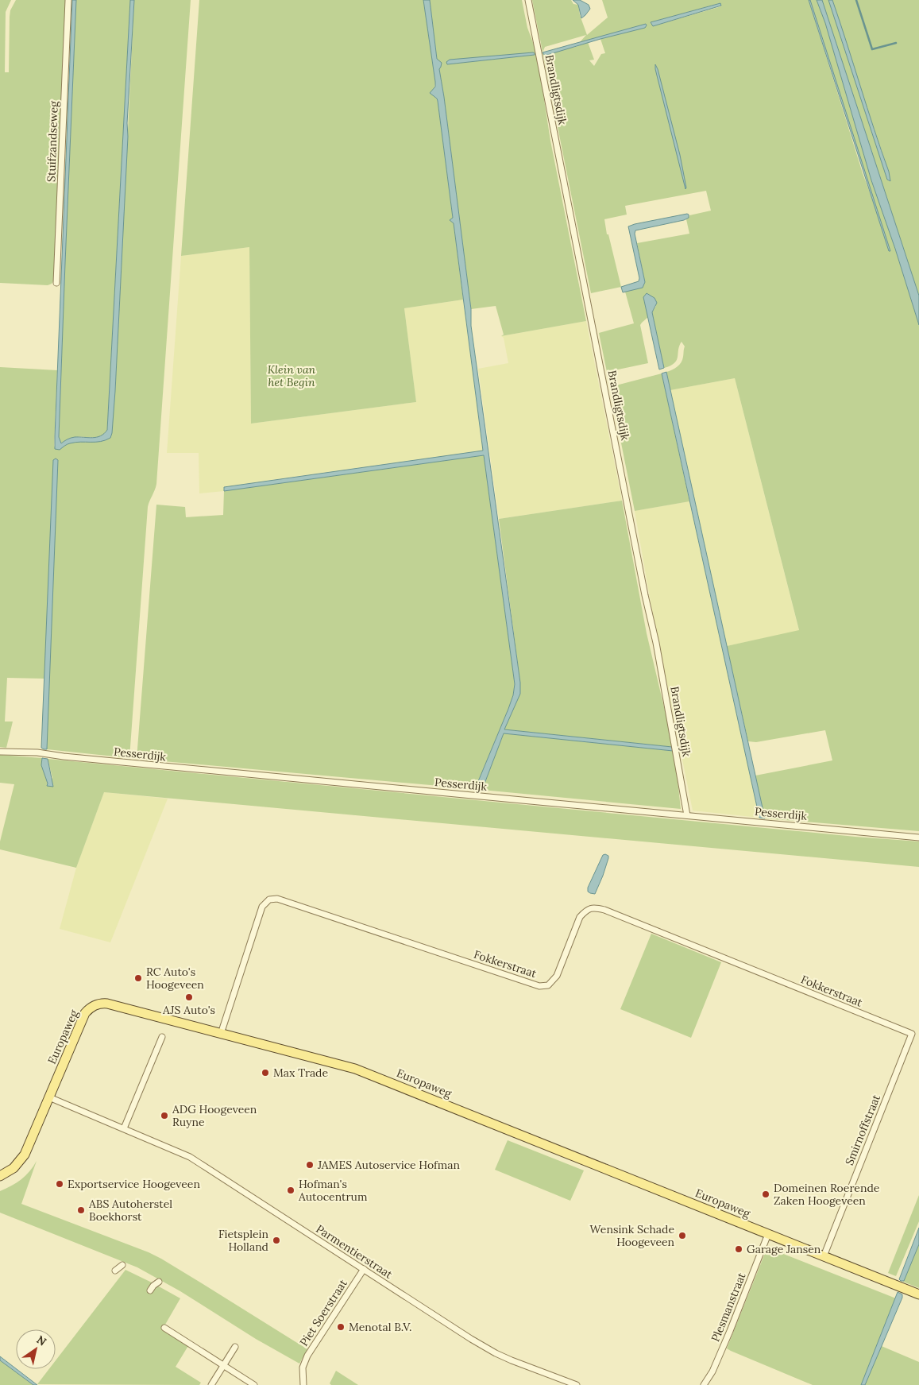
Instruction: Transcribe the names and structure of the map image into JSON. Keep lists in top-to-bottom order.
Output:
{
  "streets": {
    "main road": ["Europaweg"],
    "street": [
      "Brandligtsdijk",
      "Stuifzandseweg",
      "Pesserdijk",
      "Fokkerstraat",
      "Smirnoffstraat",
      "Parmentierstraat",
      "Plesmanstraat",
      "Piet Soerstraat"
    ]
  },
  "crossings": [
    ["Brandligtsdijk", "Pesserdijk"],
    ["Fokkerstraat", "Europaweg"],
    ["Fokkerstraat", "Smirnoffstraat"],
    ["Europaweg", "Smirnoffstraat"],
    ["Europaweg", "Parmentierstraat"],
    ["Europaweg", "Plesmanstraat"],
    ["Parmentierstraat", "Piet Soerstraat"]
  ],
  "parks": ["Klein van het Begin"],
  "places": [
    "RC Auto's Hoogeveen",
    "AJS Auto's",
    "Max Trade",
    "ADG Hoogeveen Ruyne",
    "JAMES Autoservice Hofman",
    "Exportservice Hoogeveen",
    "Hofman's Autocentrum",
    "Domeinen Roerende Zaken Hoogeveen",
    "ABS Autoherstel Boekhorst",
    "Wensink Schade Hoogeveen",
    "Fietsplein Holland",
    "Garage Jansen",
    "Menotal B.V."
  ],
  "north": "top right"
}
